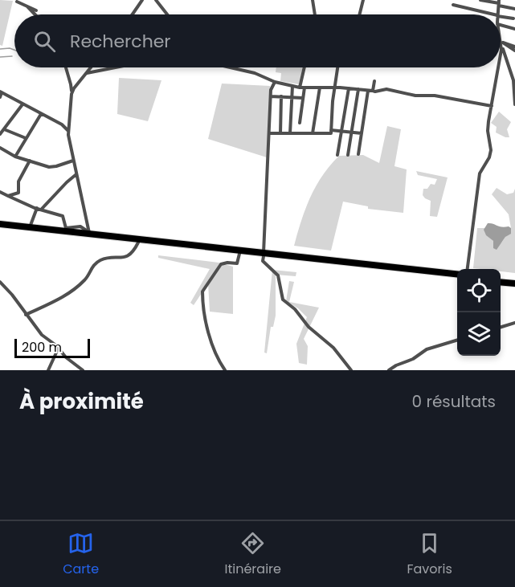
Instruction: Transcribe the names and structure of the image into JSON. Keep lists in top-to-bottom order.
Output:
{
  "scale_bar": "200 m",
  "page": {
    "search": "Rechercher",
    "scale": "200 m",
    "heading": ["À proximité", "0 résultats"],
    "nav": ["Carte", "Itinéraire", "Favoris"]
  }
}
